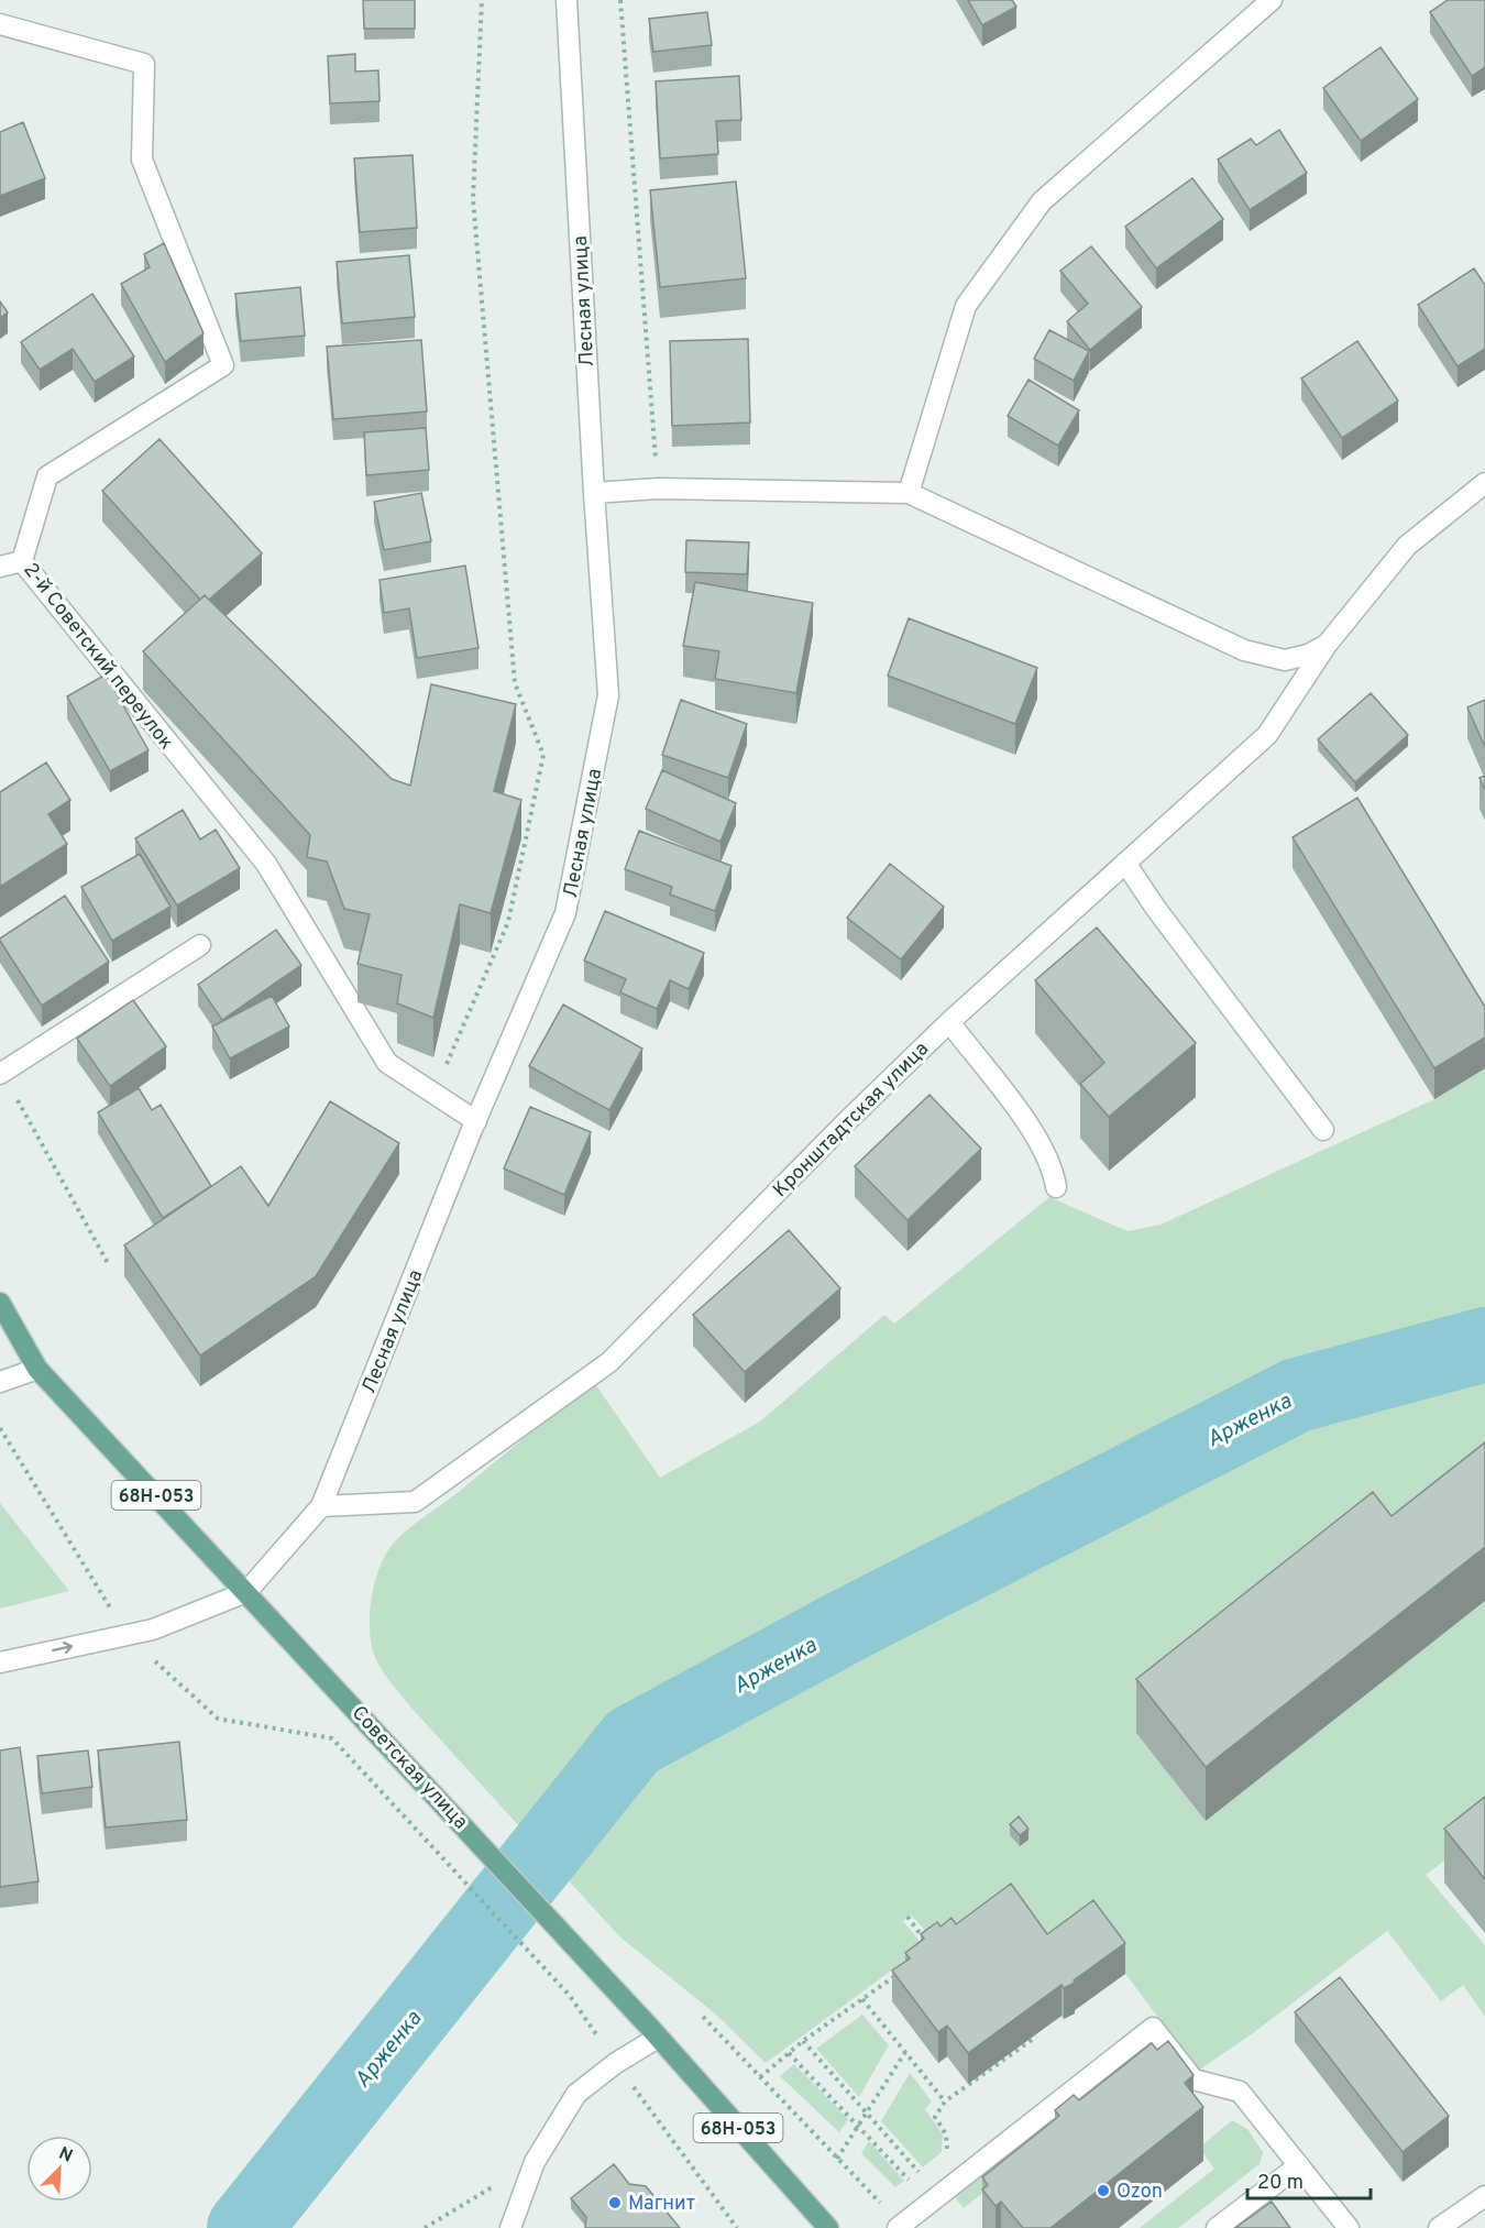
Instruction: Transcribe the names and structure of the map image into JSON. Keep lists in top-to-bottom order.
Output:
{
  "streets": {
    "main road": ["68Н-053", "Советская улица"],
    "street": ["Лесная улица", "2-й Советский переулок", "Кронштадтская улица"]
  },
  "crossings": [
    ["Лесная улица", "2-й Советский переулок"],
    ["Лесная улица", "Кронштадтская улица"],
    ["Лесная улица", "Советская улица"]
  ],
  "water": ["Арженка"],
  "places": ["Ozon", "Магнит"],
  "scale_bar": "20 m",
  "north": "top right"
}
